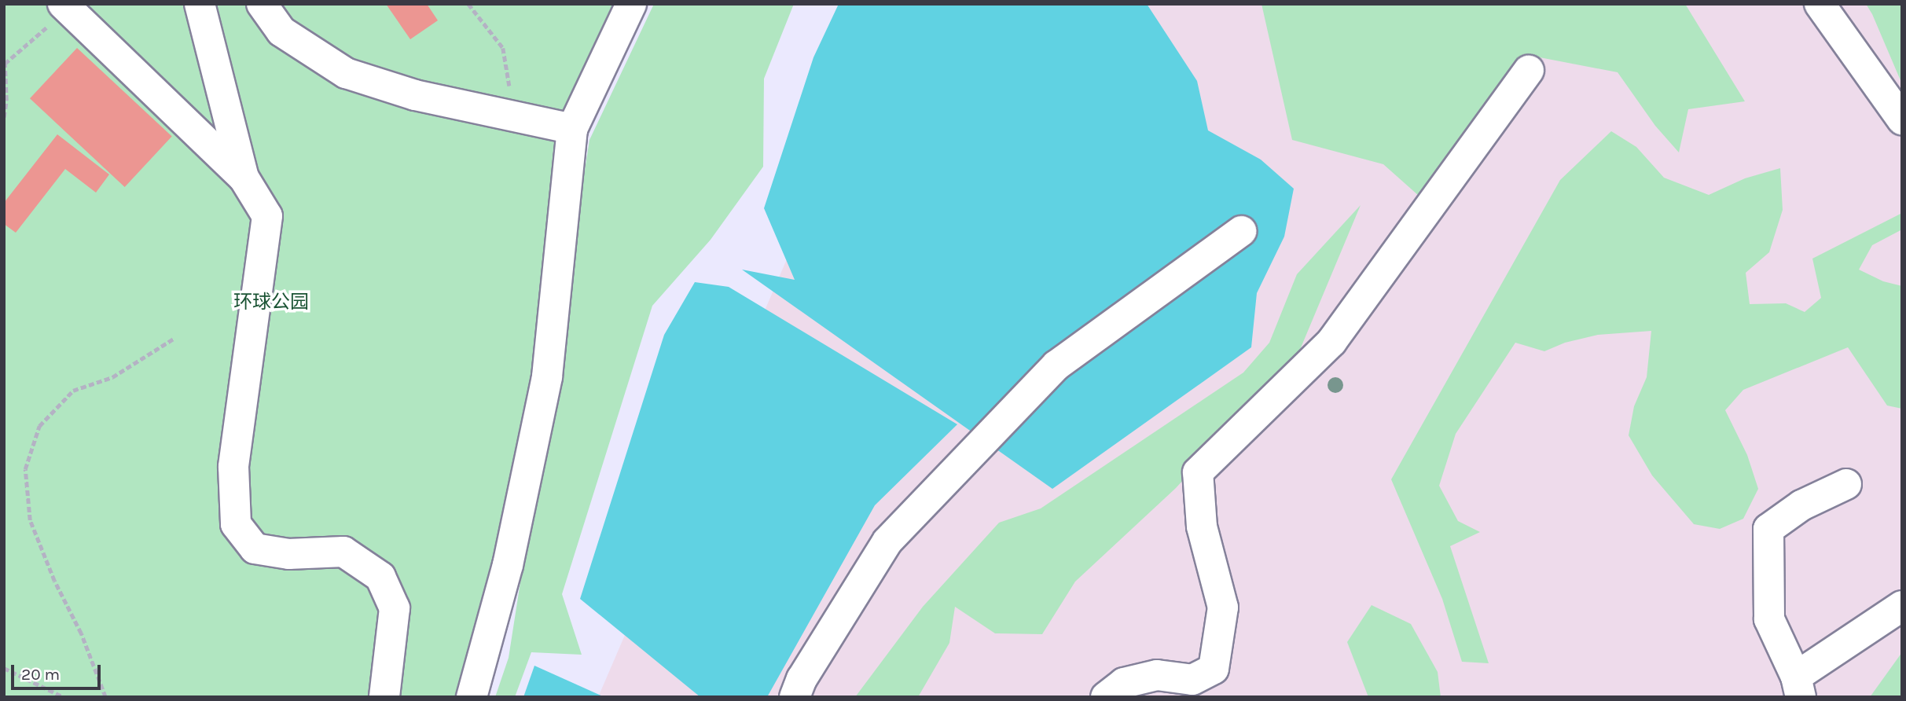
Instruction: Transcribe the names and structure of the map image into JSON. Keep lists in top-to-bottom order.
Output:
{
  "parks": ["环球公园"],
  "scale_bar": "20 m"
}
